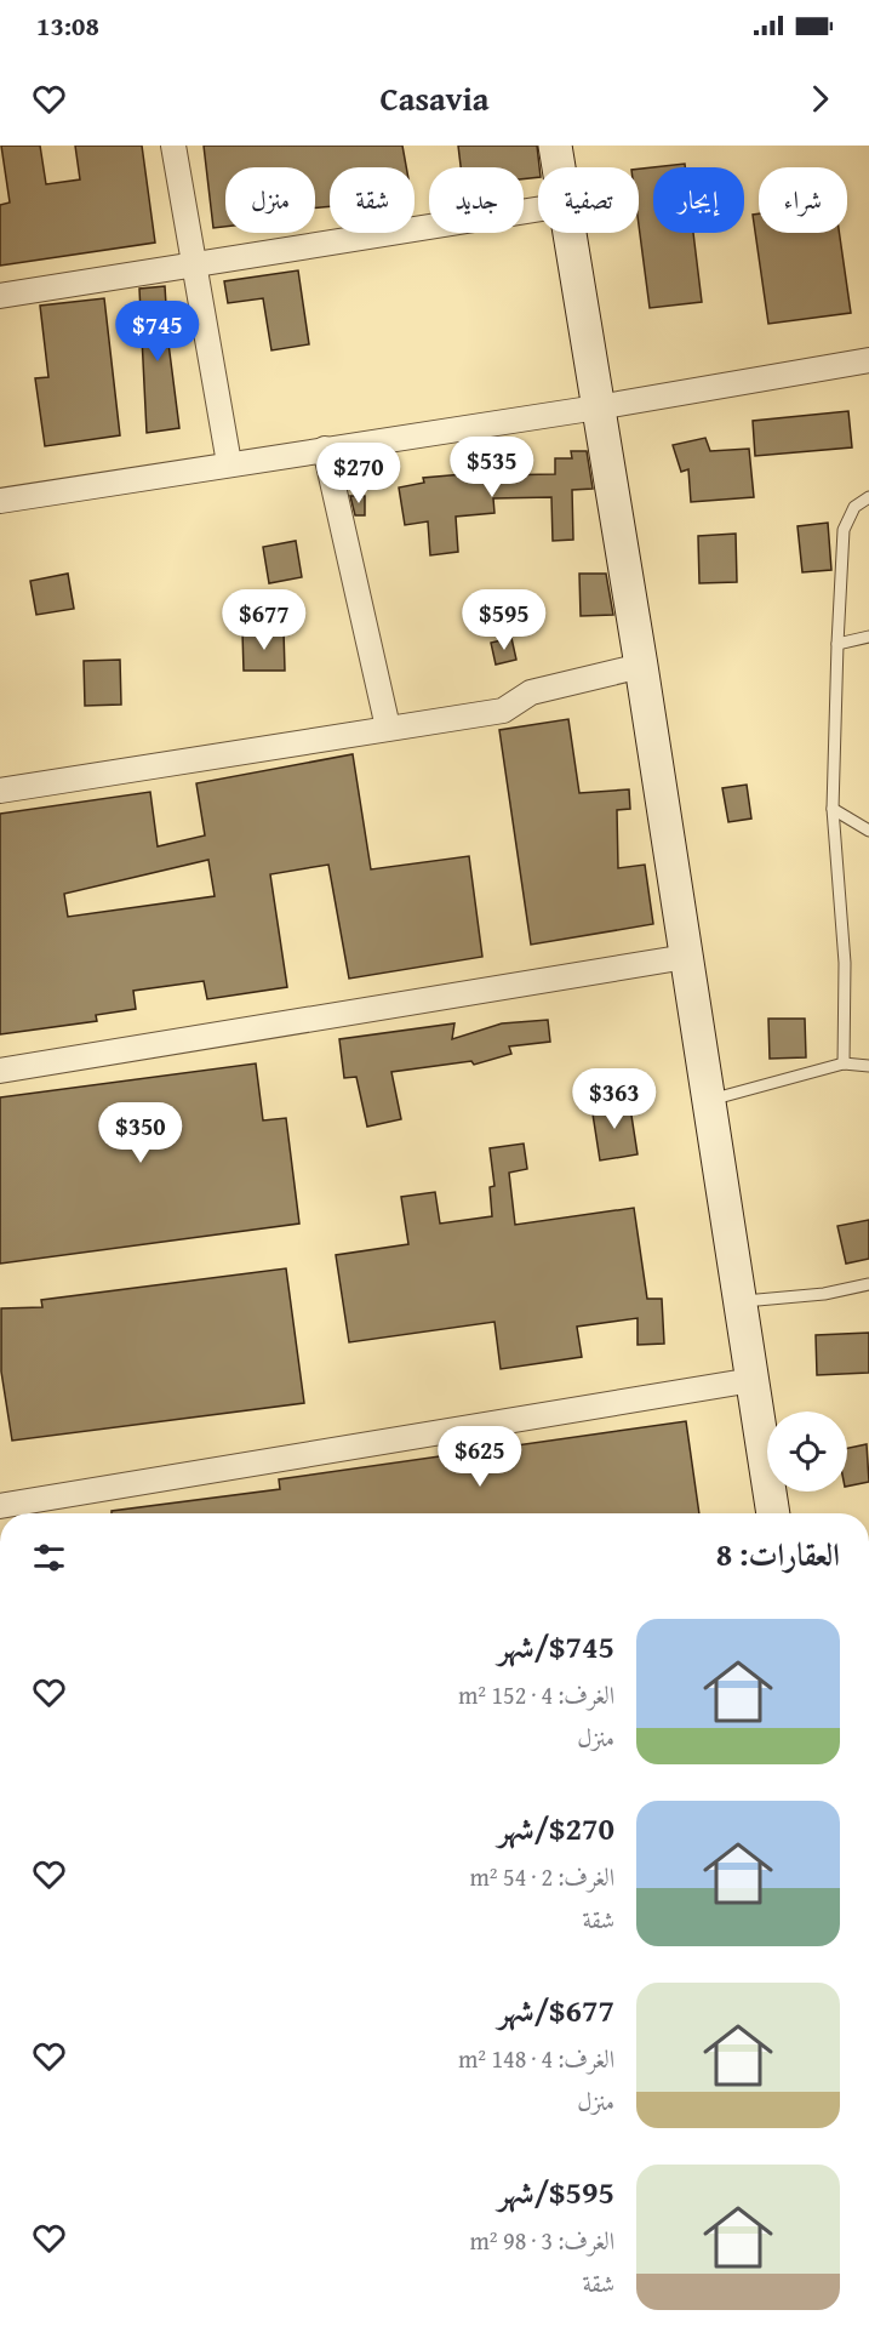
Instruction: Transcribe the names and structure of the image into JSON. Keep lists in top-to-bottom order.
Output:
{
  "page": {
    "status": "13:08",
    "header": "Casavia",
    "chip": [
      "شراء",
      "إيجار",
      "تصفية",
      "جديد",
      "شقة",
      "منزل"
    ],
    "price": [
      "$745",
      "$535",
      "$270",
      "$677",
      "$595",
      "$363",
      "$350",
      "$625"
    ],
    "heading": "العقارات: 8",
    "list": [
      {
        "name": "$745/شهر",
        "note": "الغرف: 4 · 152 m² · منزل"
      },
      {
        "name": "$270/شهر",
        "note": "الغرف: 2 · 54 m² · شقة"
      },
      {
        "name": "$677/شهر",
        "note": "الغرف: 4 · 148 m² · منزل"
      },
      {
        "name": "$595/شهر",
        "note": "الغرف: 3 · 98 m² · شقة"
      }
    ]
  }
}
